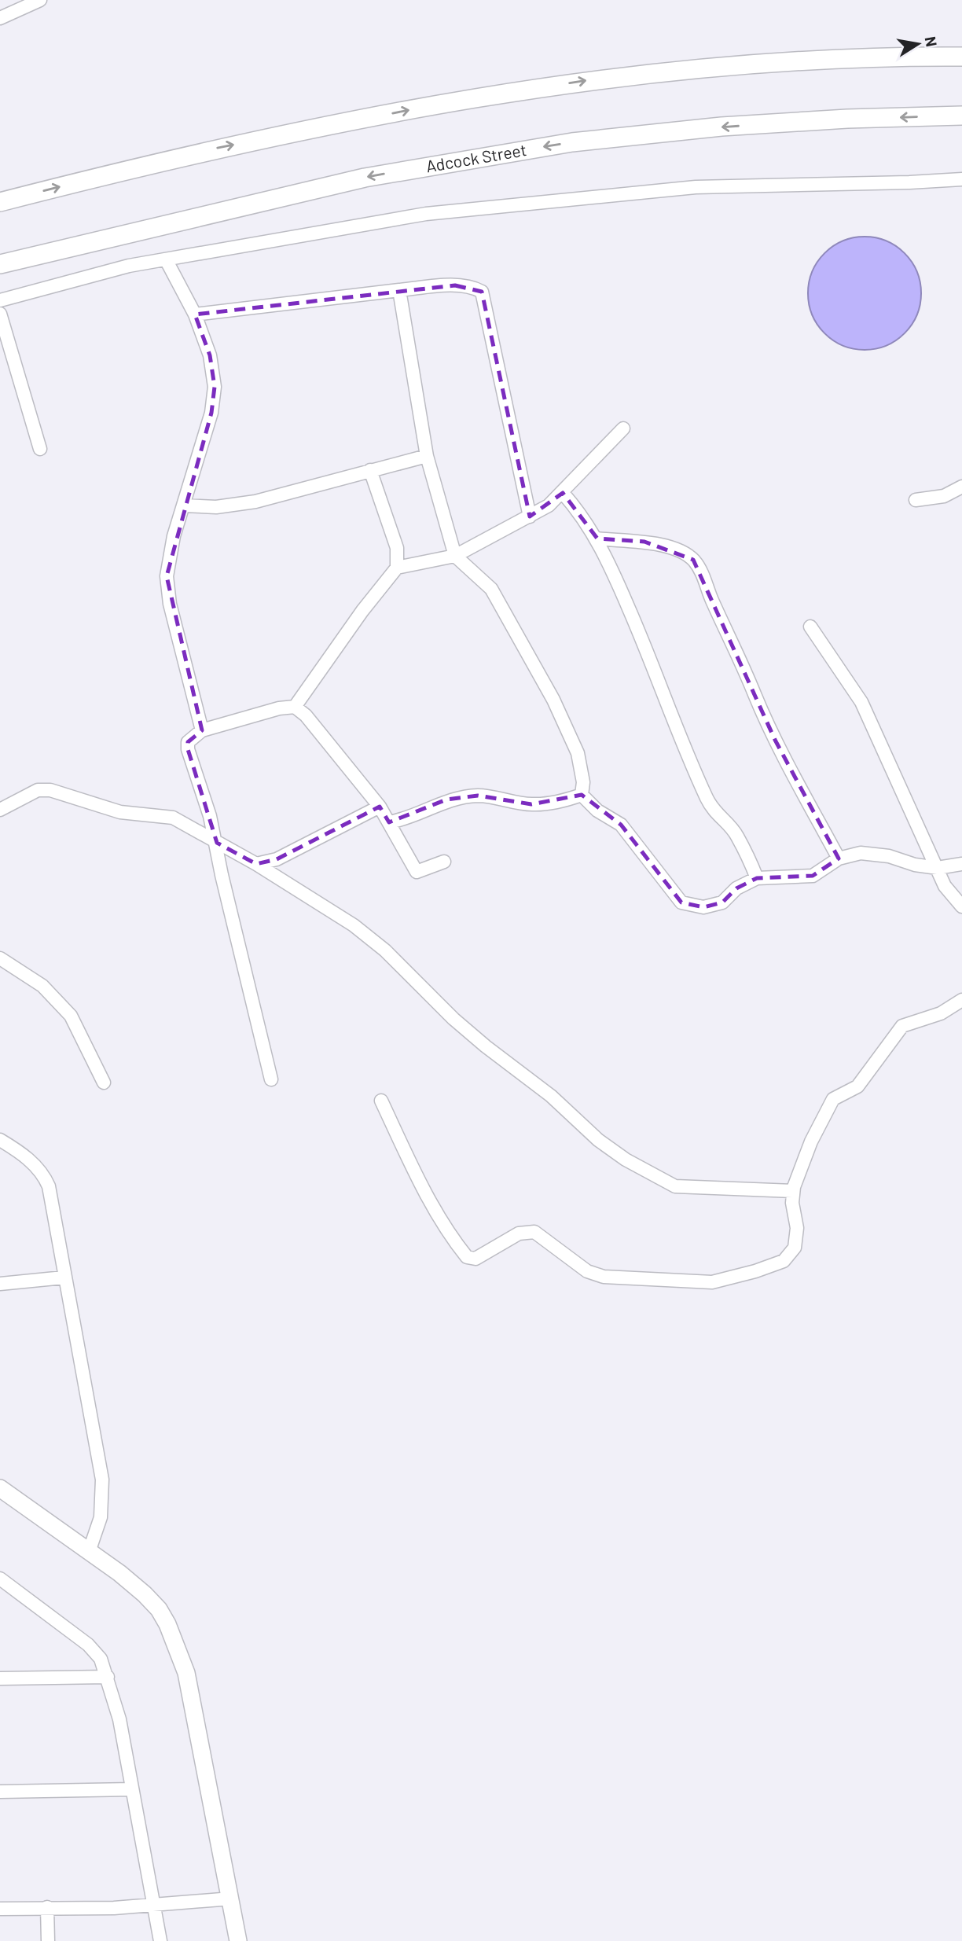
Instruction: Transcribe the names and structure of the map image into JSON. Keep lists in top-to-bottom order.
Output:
{
  "streets": {
    "main road": ["Adcock Street"]
  },
  "north": "right"
}
